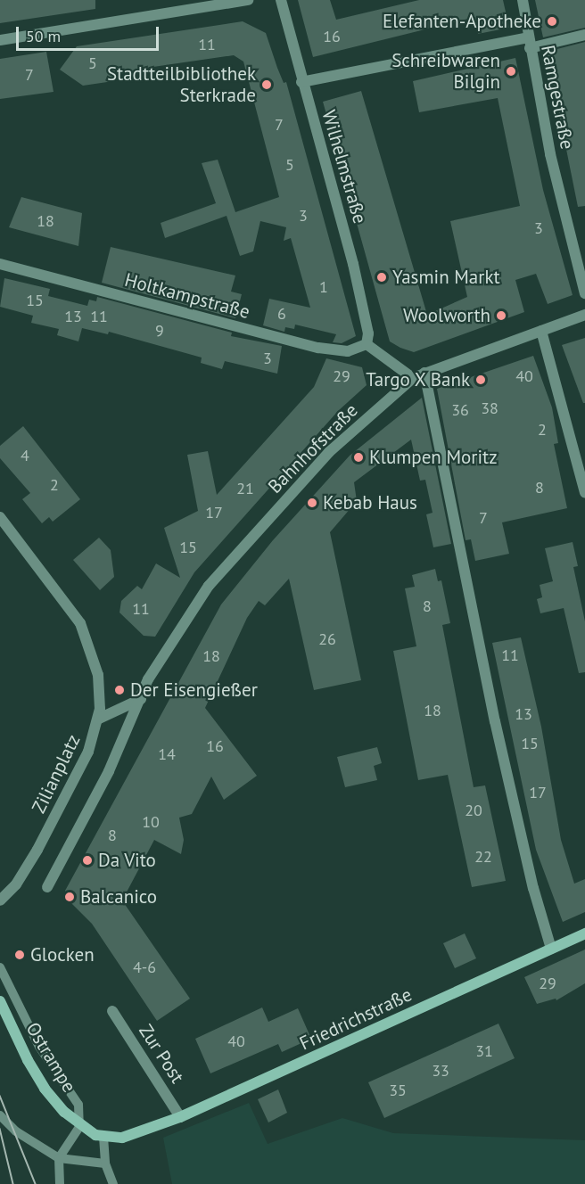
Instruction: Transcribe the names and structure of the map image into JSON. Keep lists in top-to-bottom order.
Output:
{
  "streets": {
    "main road": ["Friedrichstraße", "Ostrampe"],
    "street": [
      "Ramgestraße",
      "Wilhelmstraße",
      "Holtkampstraße",
      "Bahnhofstraße",
      "Zilianplatz",
      "Zur Post"
    ]
  },
  "crossings": [
    ["Wilhelmstraße", "Holtkampstraße"],
    ["Friedrichstraße", "Zur Post"]
  ],
  "places": [
    "Elefanten-Apotheke",
    "Schreibwaren Bilgin",
    "Stadtteilbibliothek Sterkrade",
    "Yasmin Markt",
    "Woolworth",
    "Targo X Bank",
    "Klumpen Moritz",
    "Kebab Haus",
    "Der Eisengießer",
    "Da Vito",
    "Balcanico",
    "Glocken"
  ],
  "house_numbers": [
    "16",
    "11",
    "5",
    "7",
    "7",
    "5",
    "3",
    "18",
    "3",
    "1",
    "15",
    "6",
    "13",
    "11",
    "9",
    "3",
    "29",
    "40",
    "38",
    "36",
    "2",
    "4",
    "2",
    "8",
    "21",
    "17",
    "7",
    "15",
    "8",
    "11",
    "26",
    "11",
    "18",
    "18",
    "13",
    "15",
    "16",
    "14",
    "17",
    "20",
    "10",
    "8",
    "22",
    "4-6",
    "29",
    "40",
    "31",
    "33",
    "35"
  ],
  "scale_bar": "50 m"
}
